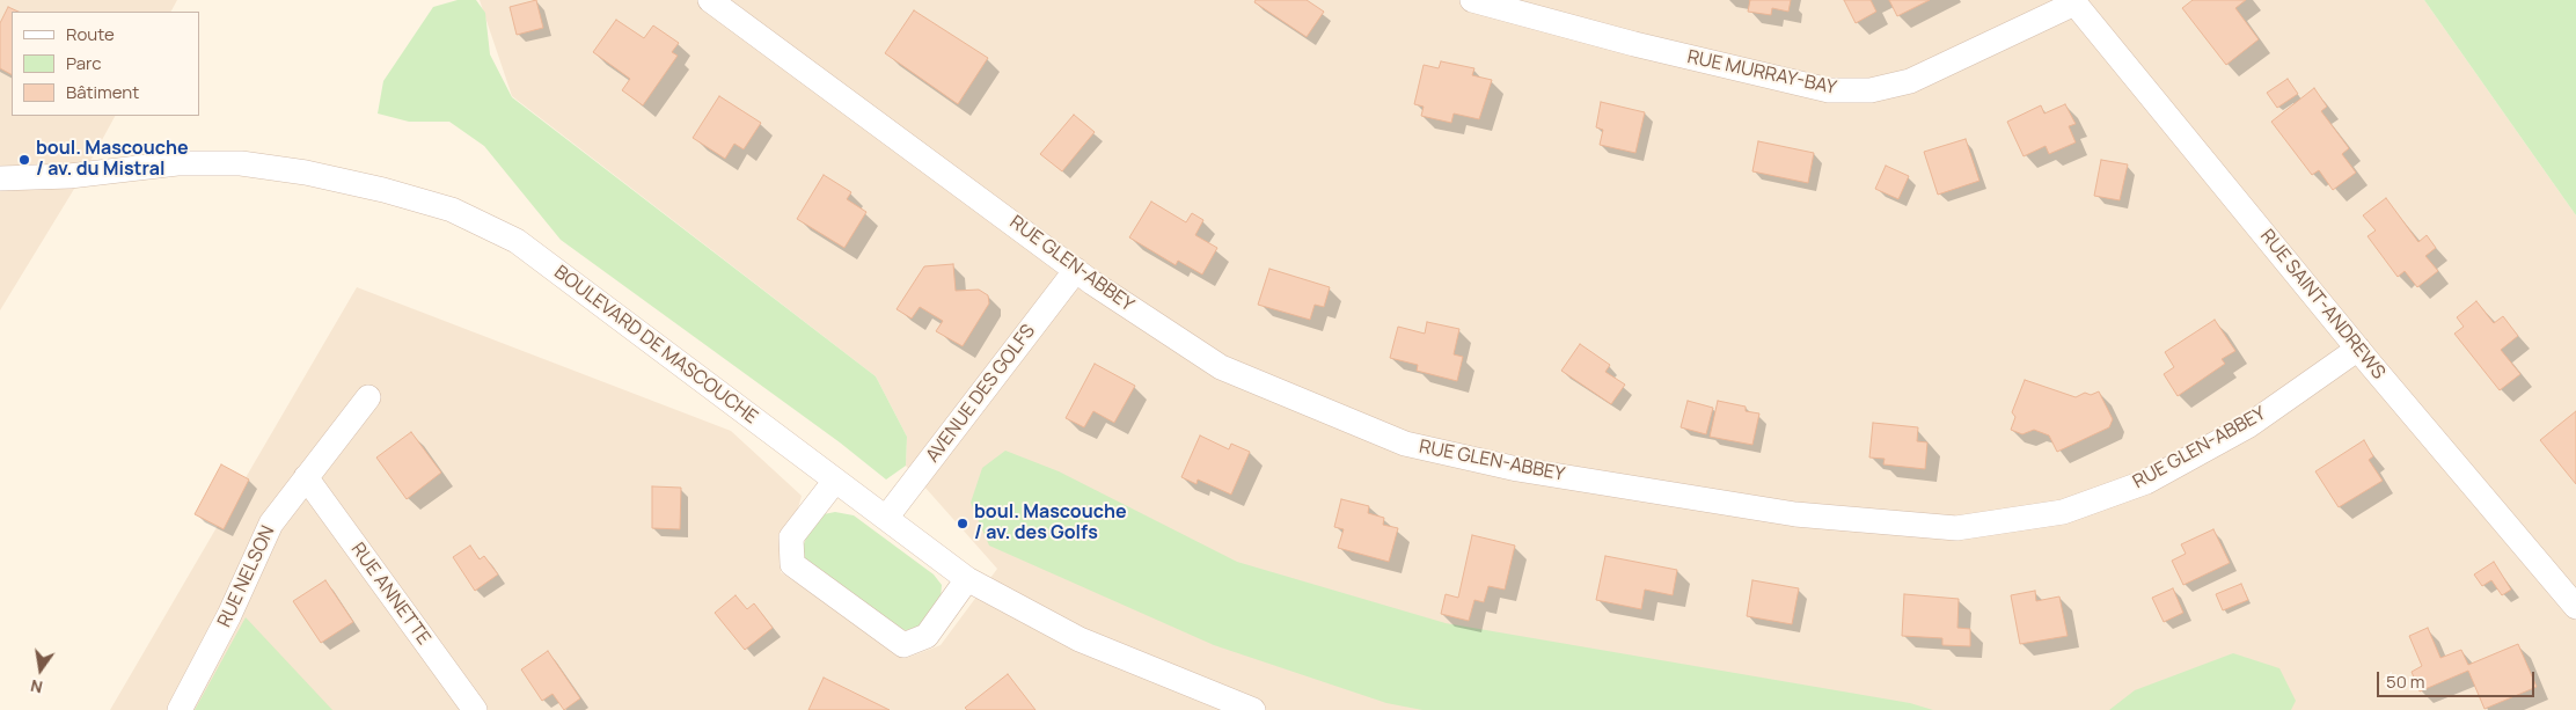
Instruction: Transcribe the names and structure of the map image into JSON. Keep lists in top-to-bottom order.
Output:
{
  "streets": {
    "street": [
      "RUE MURRAY-BAY",
      "RUE GLEN-ABBEY",
      "RUE SAINT-ANDREWS",
      "BOULEVARD DE MASCOUCHE",
      "AVENUE DES GOLFS",
      "RUE NELSON",
      "RUE ANNETTE"
    ]
  },
  "crossings": [
    ["RUE MURRAY-BAY", "RUE SAINT-ANDREWS"],
    ["RUE GLEN-ABBEY", "RUE SAINT-ANDREWS"],
    ["RUE GLEN-ABBEY", "AVENUE DES GOLFS"],
    ["BOULEVARD DE MASCOUCHE", "AVENUE DES GOLFS"],
    ["RUE NELSON", "RUE ANNETTE"]
  ],
  "places": ["boul. Mascouche / av. du Mistral", "boul. Mascouche / av. des Golfs"],
  "legend": ["Route", "Parc", "Bâtiment"],
  "scale_bar": "50 m",
  "north": "bottom"
}
